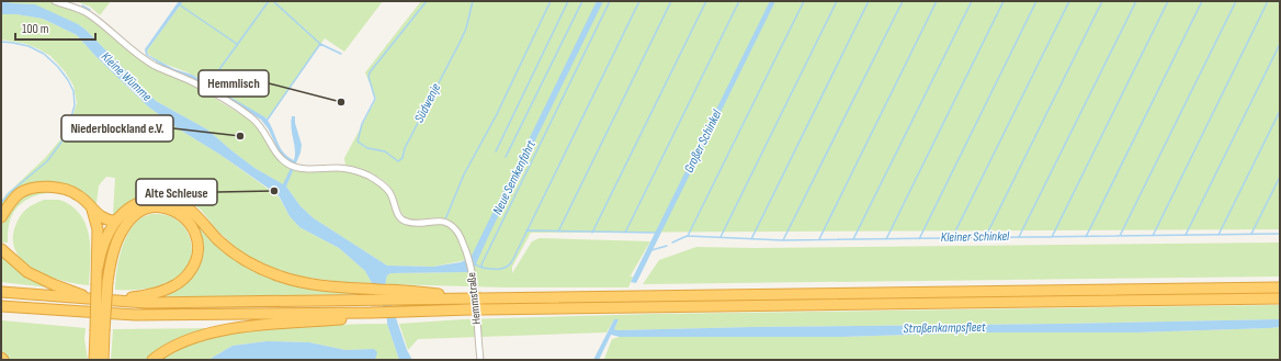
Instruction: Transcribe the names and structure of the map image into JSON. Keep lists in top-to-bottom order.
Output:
{
  "streets": {
    "street": ["Hemmstraße"]
  },
  "water": [
    "Kleine Wümme",
    "Südwenje",
    "Großer Schinkel",
    "Neue Semkenfahrt",
    "Kleiner Schinkel",
    "Straßenkampsfleet"
  ],
  "places": ["Hemmlisch", "Niederblockland e.V.", "Alte Schleuse"],
  "scale_bar": "100 m"
}
